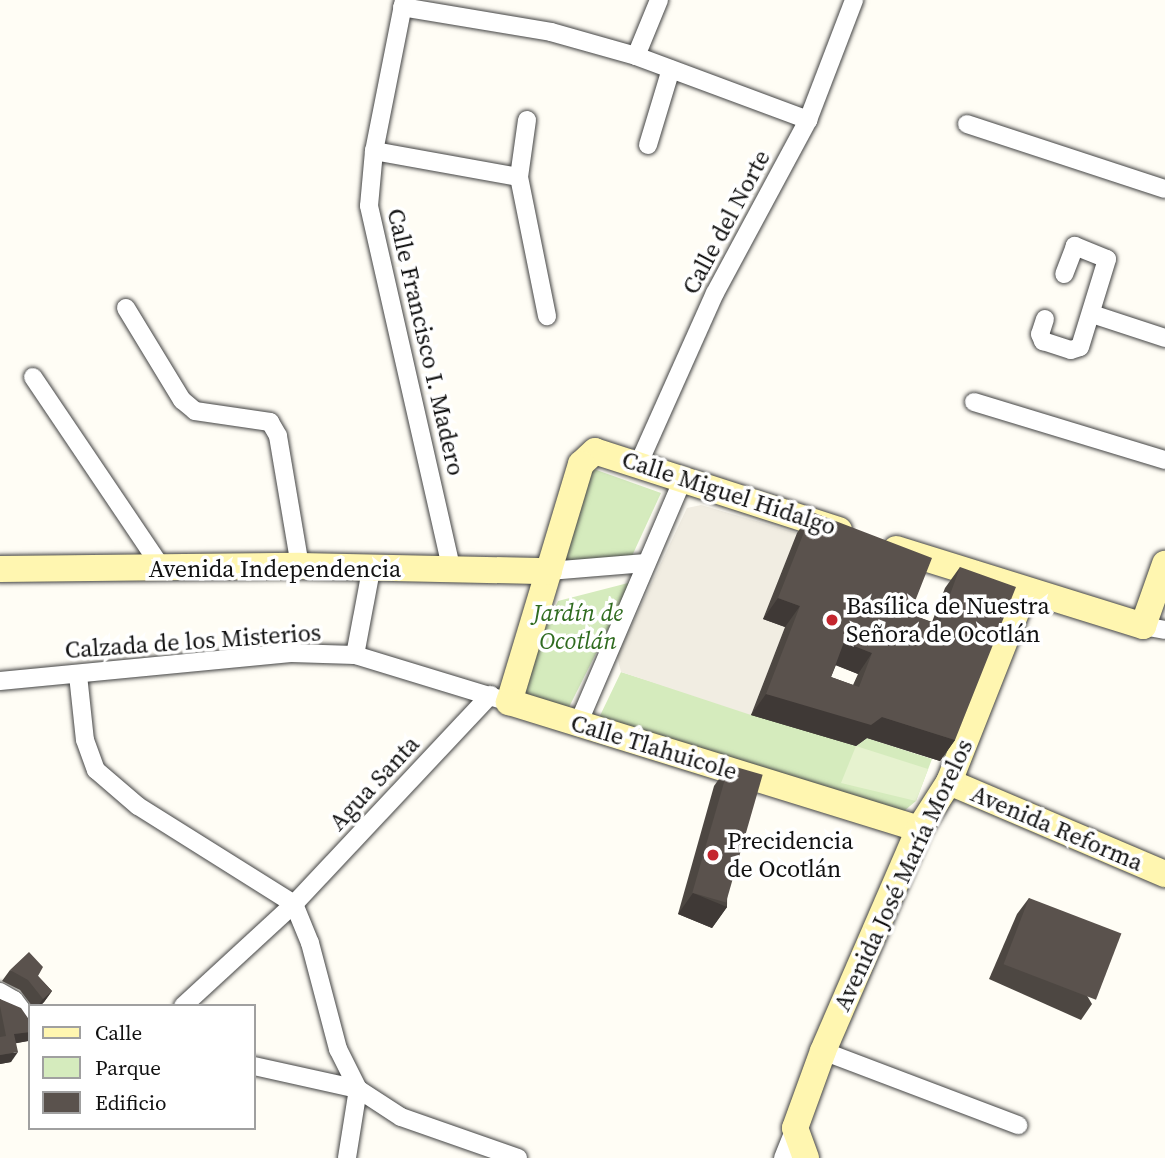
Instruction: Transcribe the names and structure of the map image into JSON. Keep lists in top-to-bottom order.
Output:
{
  "streets": {
    "street": [
      "Calle del Norte",
      "Calle Francisco I. Madero",
      "Calle Miguel Hidalgo",
      "Avenida Independencia",
      "Calzada de los Misterios",
      "Calle Tlahuicole",
      "Agua Santa",
      "Avenida Reforma",
      "Avenida José María Morelos"
    ]
  },
  "crossings": [
    ["Calle del Norte", "Calle Miguel Hidalgo"],
    ["Calle Francisco I. Madero", "Avenida Independencia"],
    ["Calle Miguel Hidalgo", "Avenida Independencia"],
    ["Calle Miguel Hidalgo", "Avenida José María Morelos"],
    ["Calzada de los Misterios", "Calle Tlahuicole"],
    ["Calzada de los Misterios", "Agua Santa"],
    ["Calle Tlahuicole", "Agua Santa"],
    ["Calle Tlahuicole", "Avenida José María Morelos"],
    ["Avenida Reforma", "Avenida José María Morelos"]
  ],
  "parks": ["Jardín de Ocotlán"],
  "places": ["Basílica de Nuestra Señora de Ocotlán", "Precidencia de Ocotlán"],
  "legend": ["Calle", "Parque", "Edificio"]
}
